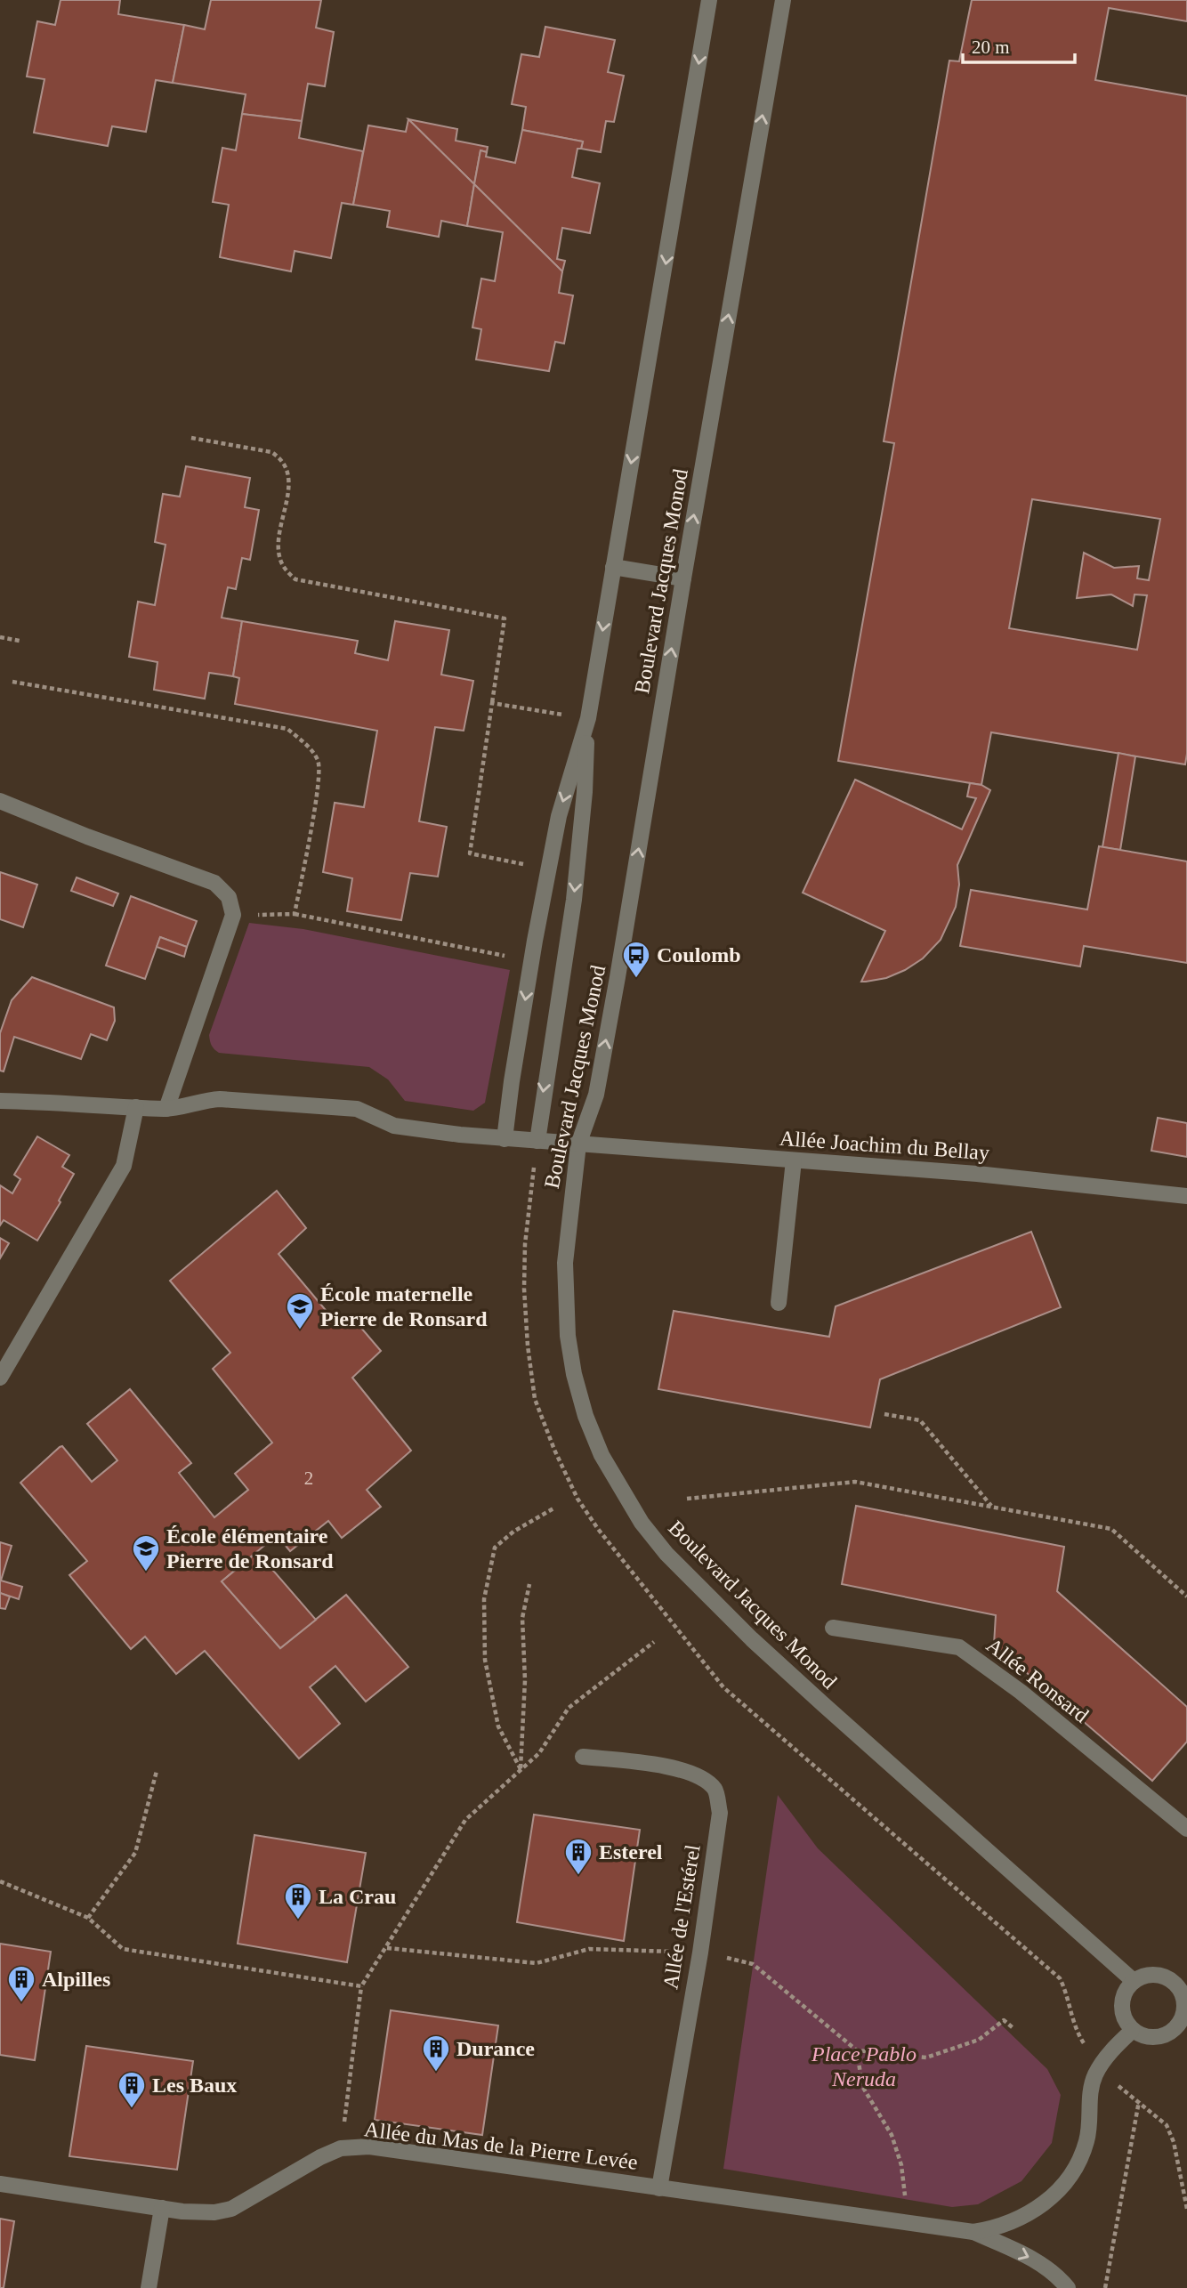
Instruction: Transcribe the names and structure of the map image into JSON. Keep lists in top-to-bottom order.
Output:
{
  "streets": {
    "street": [
      "Boulevard Jacques Monod",
      "Allée Joachim du Bellay",
      "Allée Ronsard",
      "Allée de l'Estérel",
      "Allée du Mas de la Pierre Levée"
    ]
  },
  "crossings": [
    ["Boulevard Jacques Monod", "Allée Joachim du Bellay"],
    ["Boulevard Jacques Monod", "Allée du Mas de la Pierre Levée"],
    ["Allée de l'Estérel", "Allée du Mas de la Pierre Levée"]
  ],
  "parks": ["Place Pablo Neruda"],
  "places": {
    "bus stop": ["Coulomb"],
    "school or university": ["École maternelle Pierre de Ronsard", "École élémentaire Pierre de Ronsard"],
    "building": [
      "Esterel",
      "La Crau",
      "Alpilles",
      "Durance",
      "Les Baux"
    ]
  },
  "house_numbers": ["2"],
  "scale_bar": "20 m"
}
